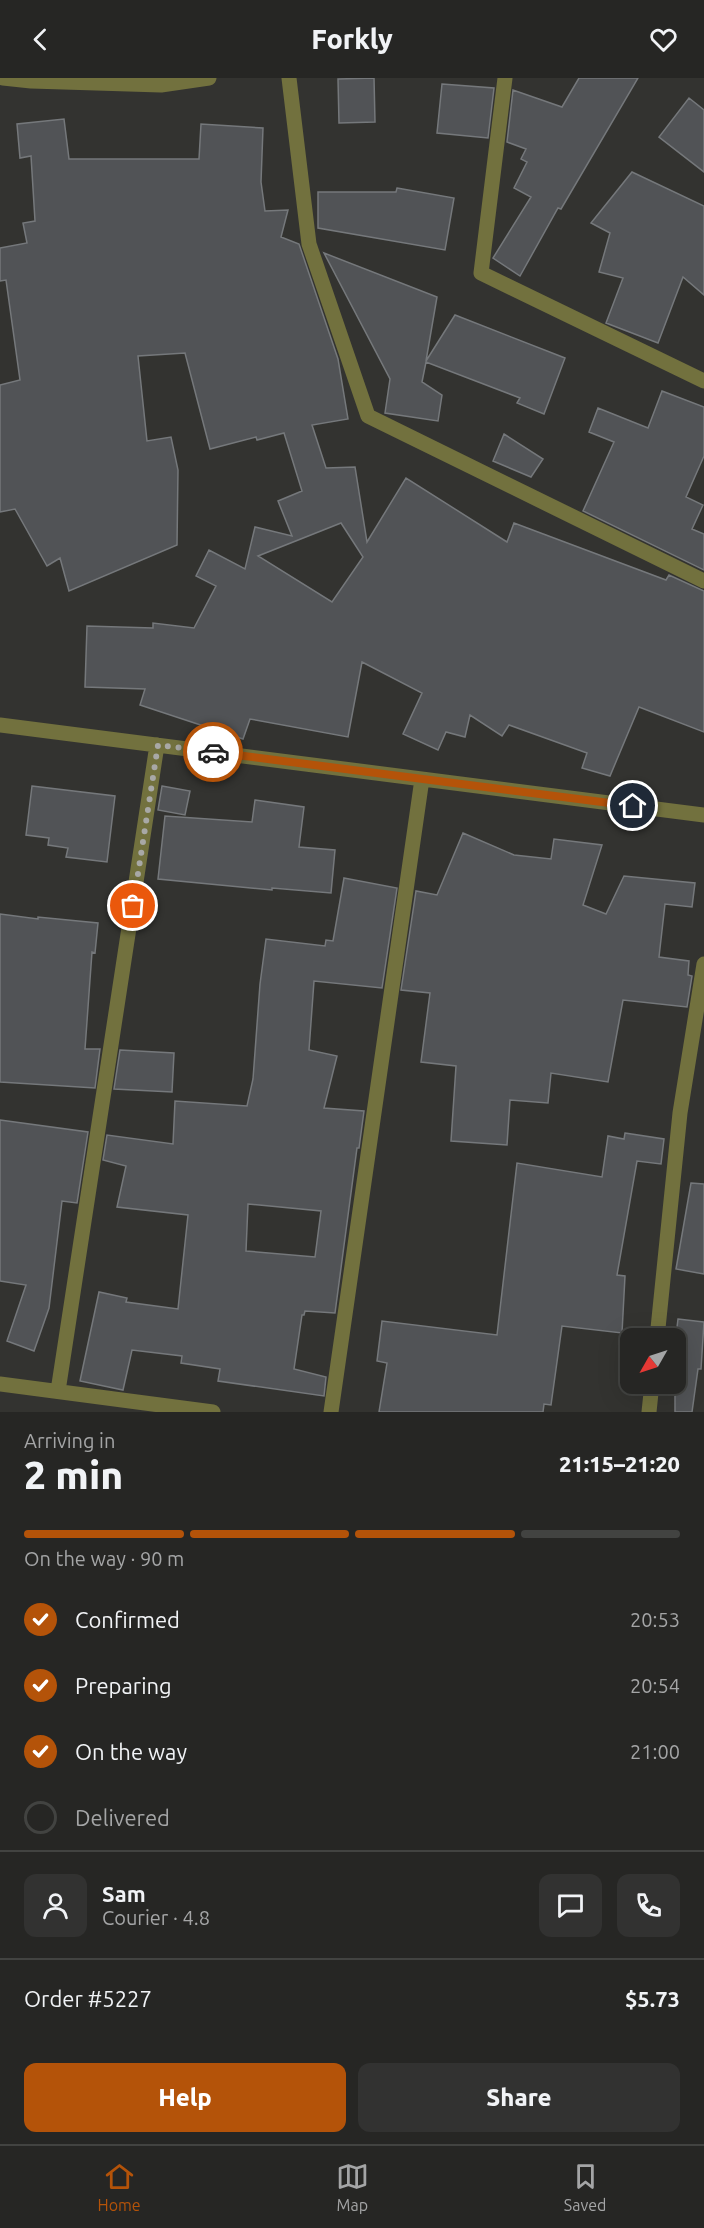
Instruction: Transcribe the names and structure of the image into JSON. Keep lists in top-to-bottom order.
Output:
{
  "north": "bottom left",
  "page": {
    "header": "Forkly",
    "heading": ["2 min", "Arriving in", "21:15–21:20"],
    "panel": [
      "Sam",
      "Courier · 4.8",
      "Order #5227",
      "$5.73"
    ],
    "bar": "On the way · 90 m",
    "list": [
      ["Confirmed", "20:53"],
      ["Preparing", "20:54"],
      ["On the way", "21:00"],
      "Delivered"
    ],
    "buttons": ["Help", "Share"],
    "tabs": ["Home", "Map", "Saved"]
  }
}
